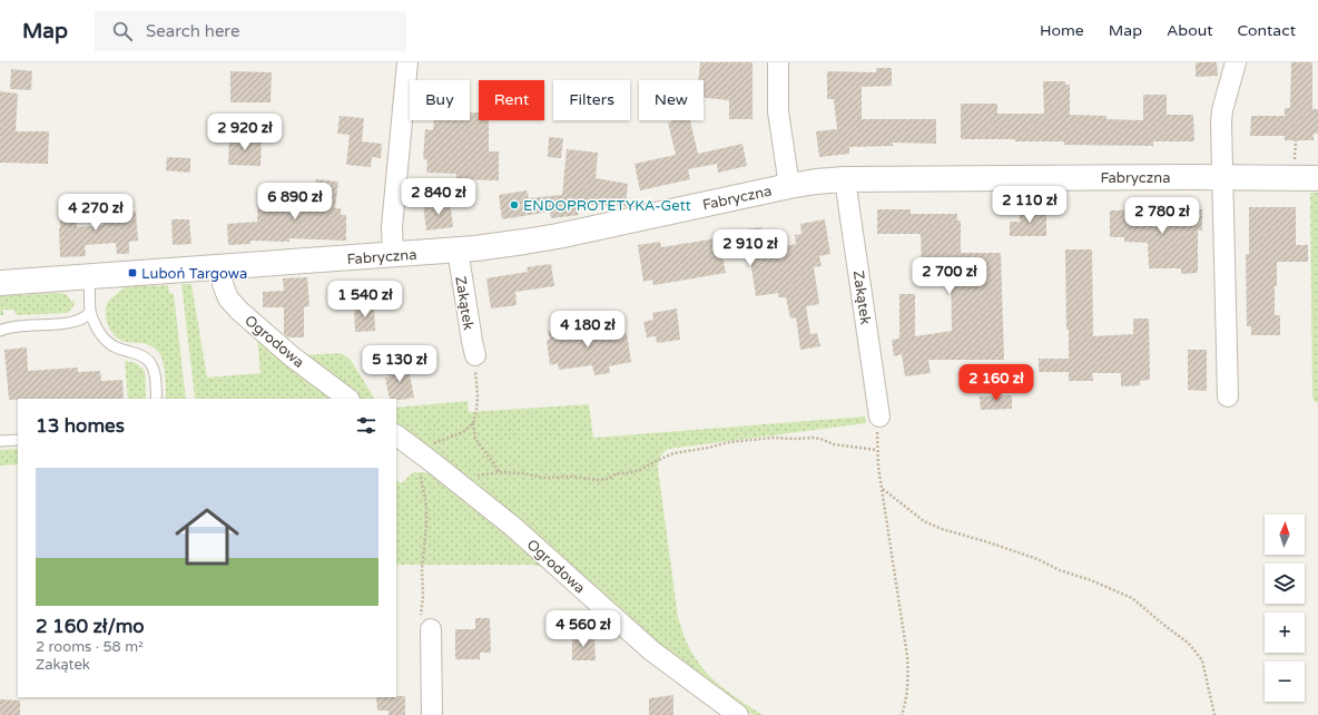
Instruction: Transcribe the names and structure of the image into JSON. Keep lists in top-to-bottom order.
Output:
{
  "streets": {
    "street": ["Fabryczna", "Zakątek", "Ogrodowa"]
  },
  "crossings": [
    ["Fabryczna", "Zakątek"],
    ["Fabryczna", "Ogrodowa"]
  ],
  "places": {
    "other": ["ENDOPROTETYKA-Gett"],
    "transit": ["Luboń Targowa"]
  },
  "north": "top",
  "page": {
    "header": "Map",
    "search": "Search here",
    "nav": [
      "Home",
      "Map",
      "About",
      "Contact"
    ],
    "chip": [
      "Buy",
      "Rent",
      "Filters",
      "New"
    ],
    "price": [
      "2 920 zł",
      "2 840 zł",
      "6 890 zł",
      "2 110 zł",
      "4 270 zł",
      "2 780 zł",
      "2 910 zł",
      "2 700 zł",
      "1 540 zł",
      "4 180 zł",
      "5 130 zł",
      "2 160 zł",
      "4 560 zł"
    ],
    "heading": "13 homes",
    "list": [
      {
        "name": "2 160 zł/mo",
        "note": "2 rooms · 58 m² · Zakątek"
      }
    ],
    "map_buttons": ["+", "−"]
  }
}
